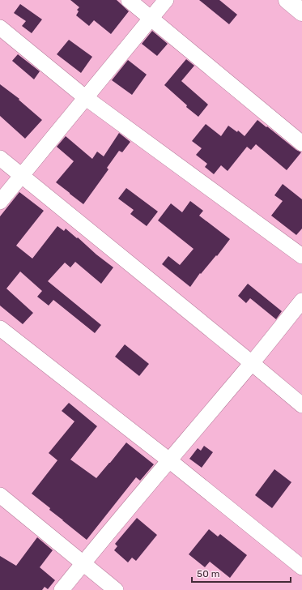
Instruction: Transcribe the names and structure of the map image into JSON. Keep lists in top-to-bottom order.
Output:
{
  "scale_bar": "50 m"
}
